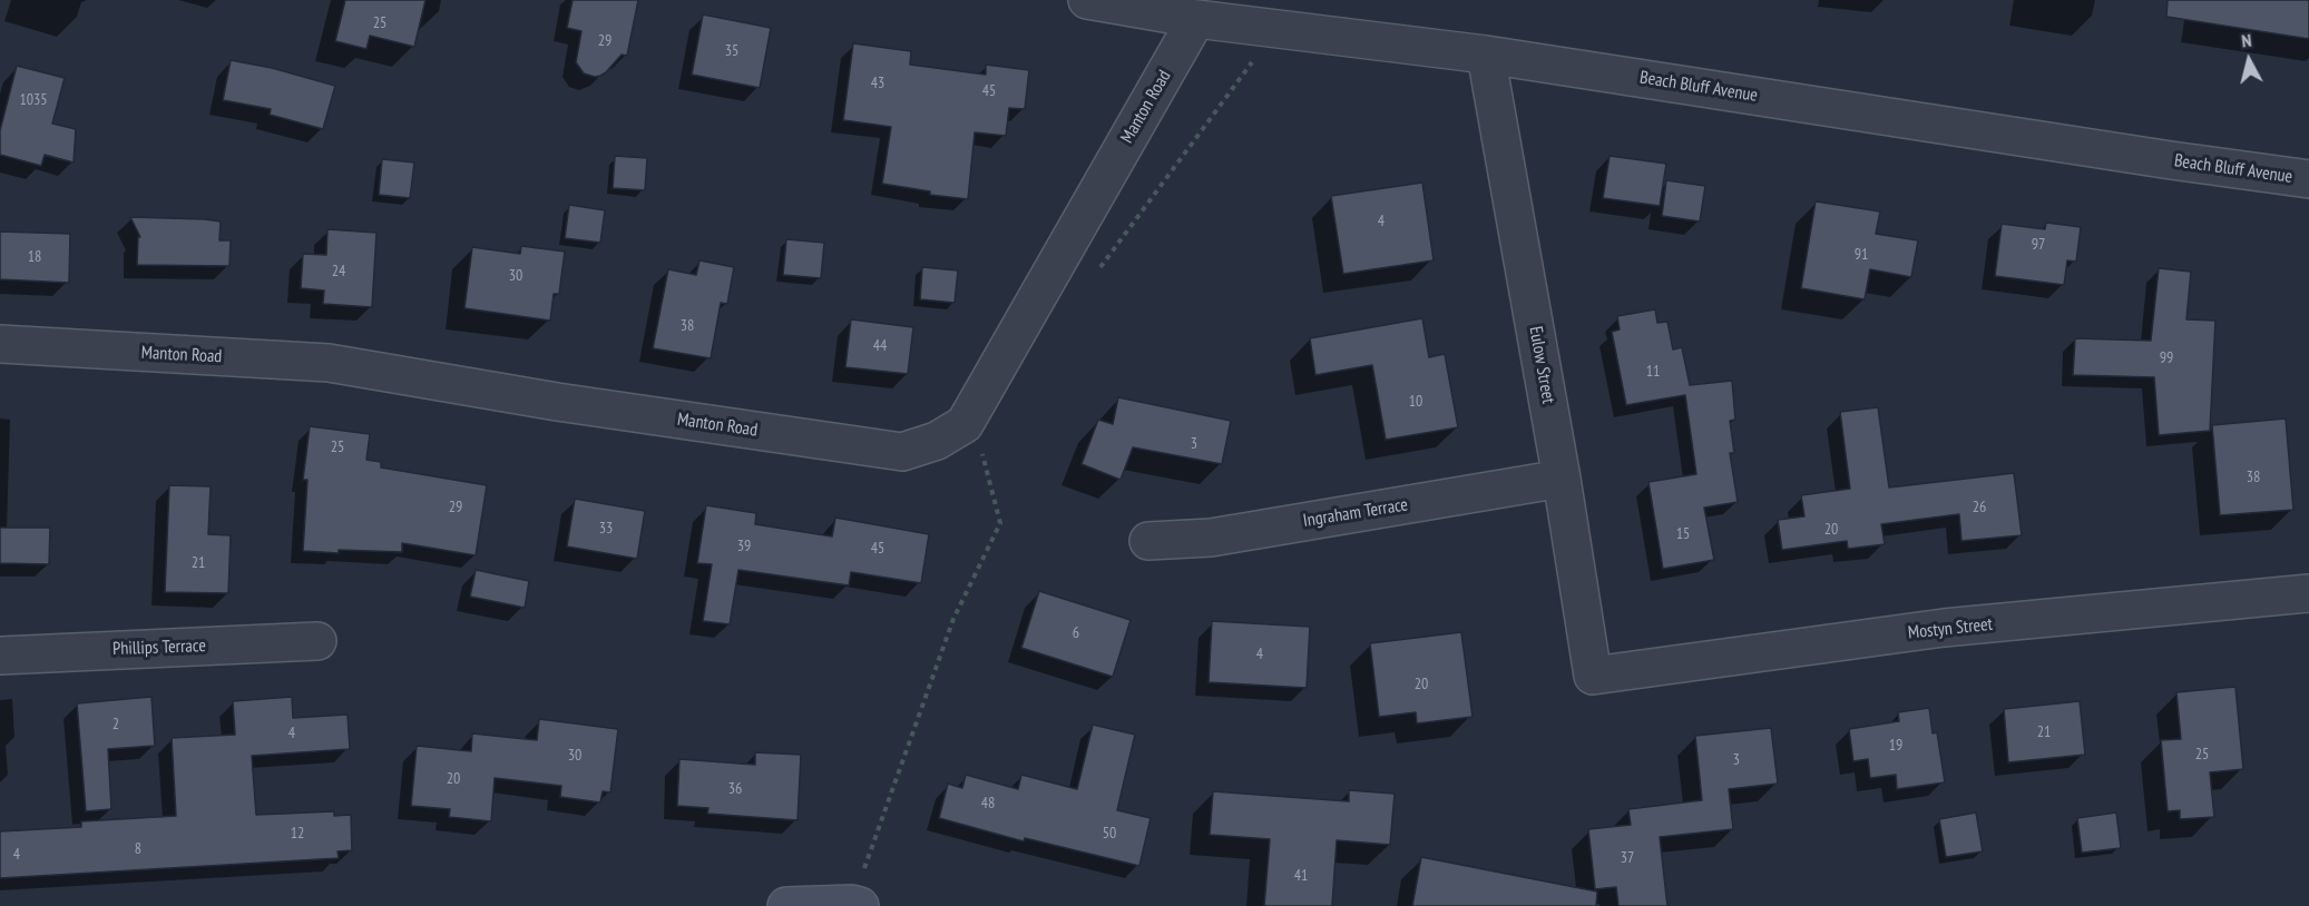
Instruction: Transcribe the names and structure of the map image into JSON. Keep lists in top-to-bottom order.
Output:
{
  "streets": {
    "street": [
      "Beach Bluff Avenue",
      "Manton Road",
      "Eulow Street",
      "Ingraham Terrace",
      "Mostyn Street",
      "Phillips Terrace"
    ]
  },
  "crossings": [
    ["Beach Bluff Avenue", "Manton Road"],
    ["Beach Bluff Avenue", "Eulow Street"],
    ["Eulow Street", "Ingraham Terrace"],
    ["Eulow Street", "Mostyn Street"]
  ],
  "house_numbers": [
    "25",
    "29",
    "35",
    "43",
    "45",
    "1035",
    "4",
    "97",
    "91",
    "18",
    "24",
    "30",
    "38",
    "44",
    "99",
    "11",
    "10",
    "3",
    "25",
    "38",
    "29",
    "26",
    "33",
    "20",
    "15",
    "39",
    "45",
    "21",
    "6",
    "4",
    "20",
    "2",
    "21",
    "4",
    "19",
    "25",
    "30",
    "3",
    "20",
    "36",
    "48",
    "12",
    "50",
    "8",
    "4",
    "37",
    "41"
  ],
  "north": "top"
}
